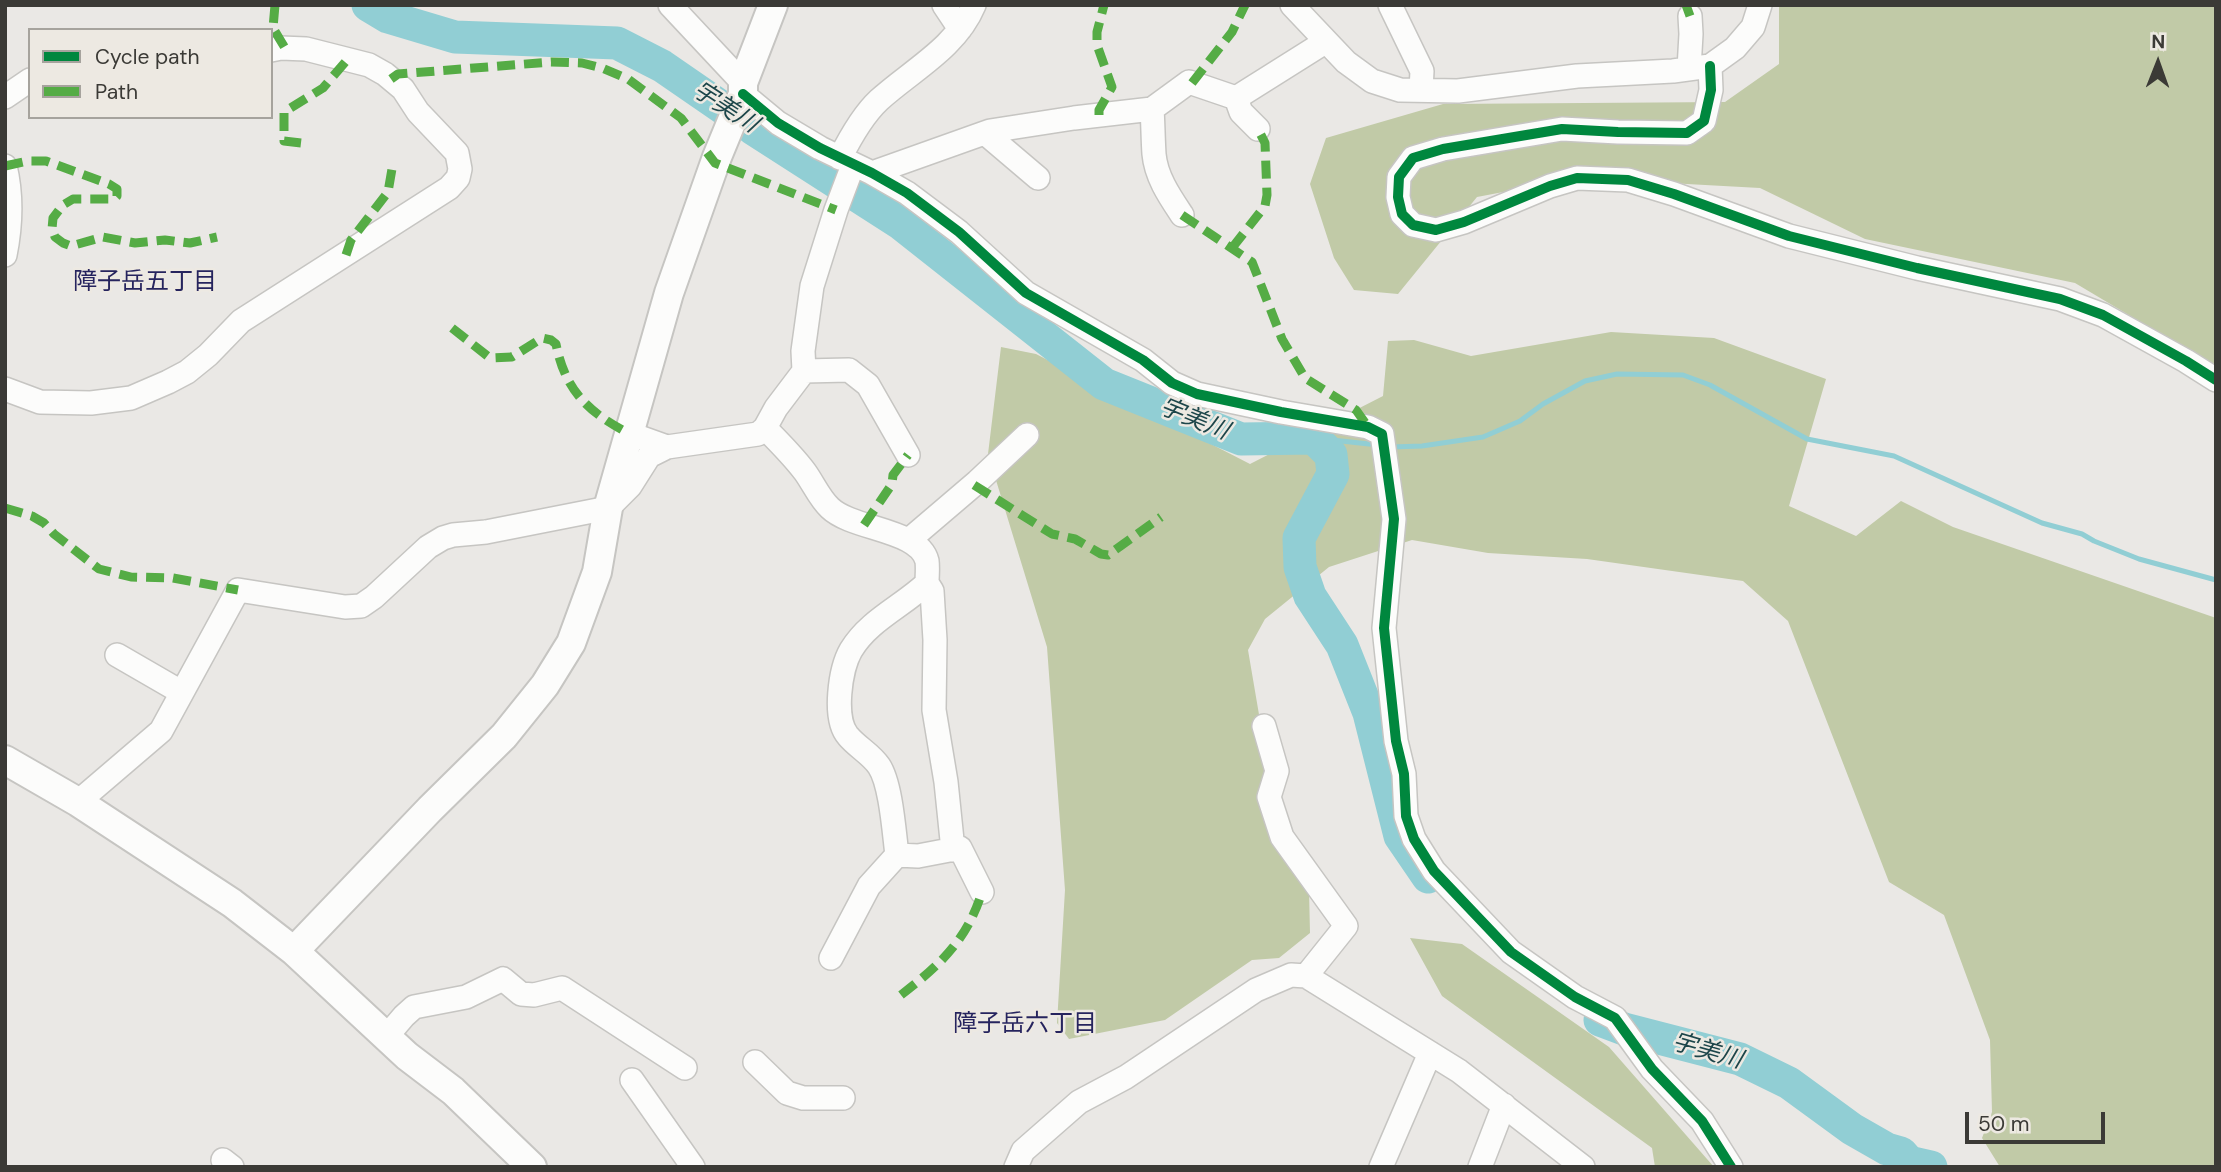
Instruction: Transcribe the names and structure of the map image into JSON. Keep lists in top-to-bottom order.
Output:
{
  "districts": ["障子岳五丁目", "障子岳六丁目"],
  "water": ["宇美川"],
  "legend": ["Cycle path", "Path"],
  "scale_bar": "50 m",
  "north": "top"
}
